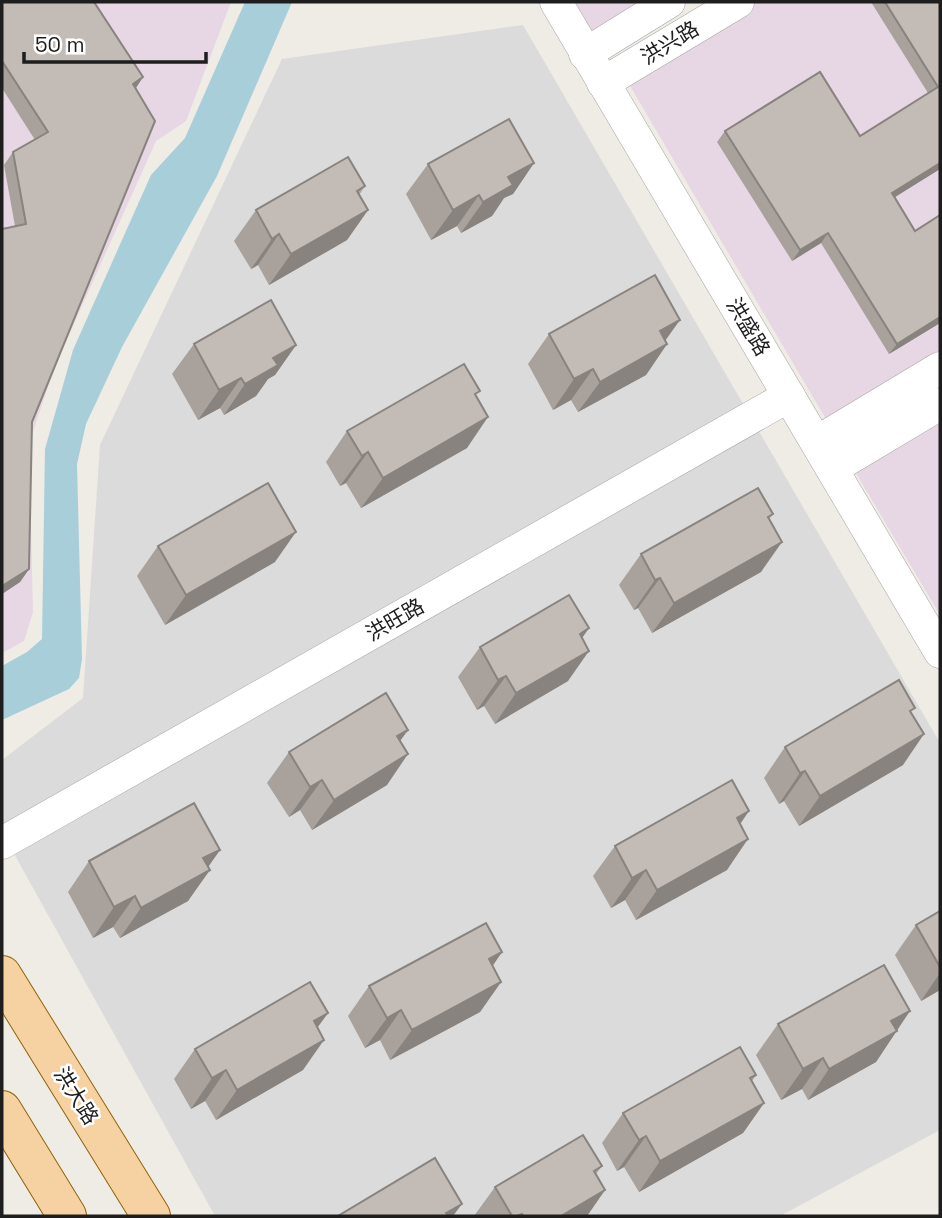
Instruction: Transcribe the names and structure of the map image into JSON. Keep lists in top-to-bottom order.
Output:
{
  "streets": {
    "main road": ["洪大路"],
    "street": ["洪兴路", "洪盛路", "洪旺路"]
  },
  "crossings": [
    ["洪兴路", "洪盛路"],
    ["洪盛路", "洪旺路"]
  ],
  "scale_bar": "50 m"
}
